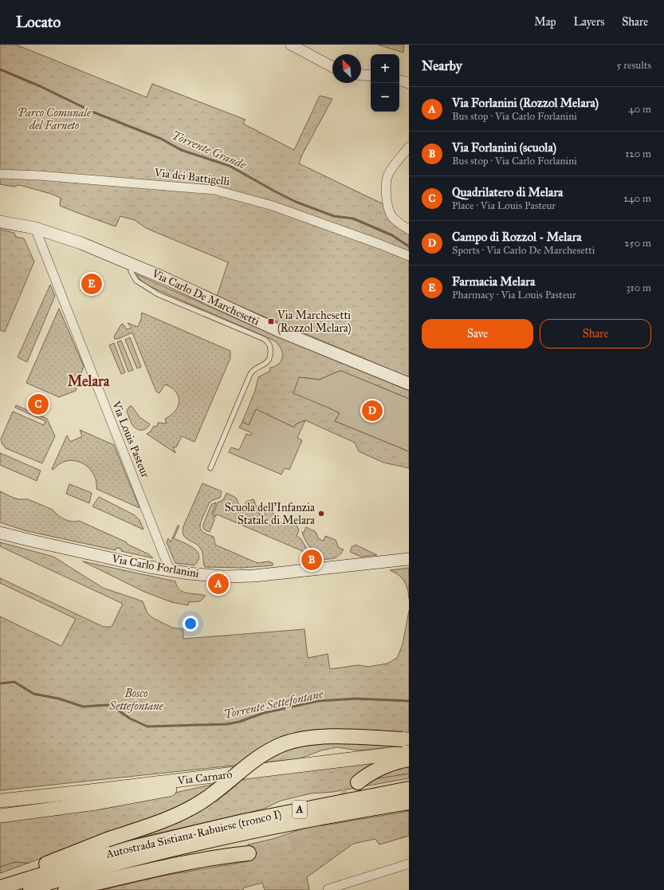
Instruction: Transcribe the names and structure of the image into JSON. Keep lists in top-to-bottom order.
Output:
{
  "streets": {
    "highway": ["A", "Autostrada Sistiana-Rabuiese (tronco I)"],
    "main road": ["Via Carlo De Marchesetti", "Via Carlo Forlanini", "Via Carnaro"],
    "street": ["Via dei Battigelli", "Via Louis Pasteur"]
  },
  "crossings": [
    ["Via Carlo De Marchesetti", "Via Louis Pasteur"],
    ["Via Louis Pasteur", "Via Carlo Forlanini"]
  ],
  "districts": ["Melara"],
  "water": ["Torrente Grande", "Torrente Settefontane"],
  "parks": ["Parco Comunale del Farneto", "Bosco Settefontane"],
  "places": {
    "transit": ["Via Marchesetti (Rozzol Melara)"],
    "other": ["Scuola dell'Infanzia Statale di Melara"]
  },
  "north": "top left",
  "page": {
    "header": "Locato",
    "nav": ["Map", "Layers", "Share"],
    "heading": ["Nearby", "5 results"],
    "map_buttons": ["+", "−"],
    "list": [
      {
        "mark": "A",
        "name": "Via Forlanini (Rozzol Melara)",
        "note": "Bus stop · Via Carlo Forlanini",
        "value": "40 m"
      },
      {
        "mark": "B",
        "name": "Via Forlanini (scuola)",
        "note": "Bus stop · Via Carlo Forlanini",
        "value": "120 m"
      },
      {
        "mark": "C",
        "name": "Quadrilatero di Melara",
        "note": "Place · Via Louis Pasteur",
        "value": "240 m"
      },
      {
        "mark": "D",
        "name": "Campo di Rozzol - Melara",
        "note": "Sports · Via Carlo De Marchesetti",
        "value": "250 m"
      },
      {
        "mark": "E",
        "name": "Farmacia Melara",
        "note": "Pharmacy · Via Louis Pasteur",
        "value": "310 m"
      }
    ],
    "pins": [
      "E",
      "C",
      "D",
      "B",
      "A"
    ],
    "buttons": ["Save", "Share"]
  }
}
